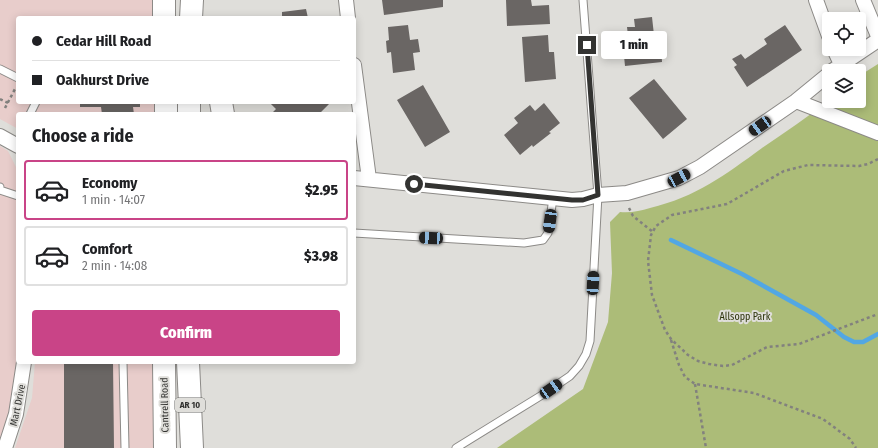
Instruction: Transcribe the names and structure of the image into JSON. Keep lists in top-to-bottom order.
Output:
{
  "streets": {
    "main road": ["Cantrell Road", "AR 10"],
    "street": ["Mart Drive"]
  },
  "parks": ["Allsopp Park"],
  "page": {
    "banner": ["Cedar Hill Road", "Oakhurst Drive"],
    "bubble": "1 min",
    "heading": "Choose a ride",
    "list": [
      {
        "name": "Economy",
        "note": "1 min · 14:07",
        "value": "$2.95"
      },
      {
        "name": "Comfort",
        "note": "2 min · 14:08",
        "value": "$3.98"
      }
    ],
    "buttons": "Confirm"
  }
}
